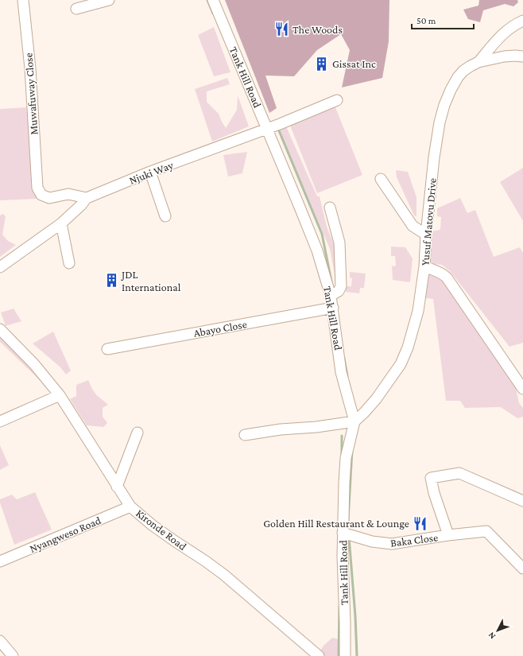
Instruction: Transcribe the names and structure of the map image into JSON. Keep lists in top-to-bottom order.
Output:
{
  "streets": {
    "street": [
      "Tank Hill Road",
      "Muwafuway Close",
      "Njuki Way",
      "Yusuf Matovu Drive",
      "Abayo Close",
      "Kironde Road",
      "Nyangweso Road",
      "Baka Close"
    ]
  },
  "crossings": [
    ["Tank Hill Road", "Njuki Way"],
    ["Tank Hill Road", "Yusuf Matovu Drive"],
    ["Tank Hill Road", "Abayo Close"],
    ["Tank Hill Road", "Baka Close"],
    ["Muwafuway Close", "Njuki Way"],
    ["Kironde Road", "Nyangweso Road"]
  ],
  "places": {
    "restaurant": ["The Woods", "Golden Hill Restaurant & Lounge"],
    "building": ["Gissat Inc", "JDL International"]
  },
  "scale_bar": "50 m",
  "north": "bottom left"
}
